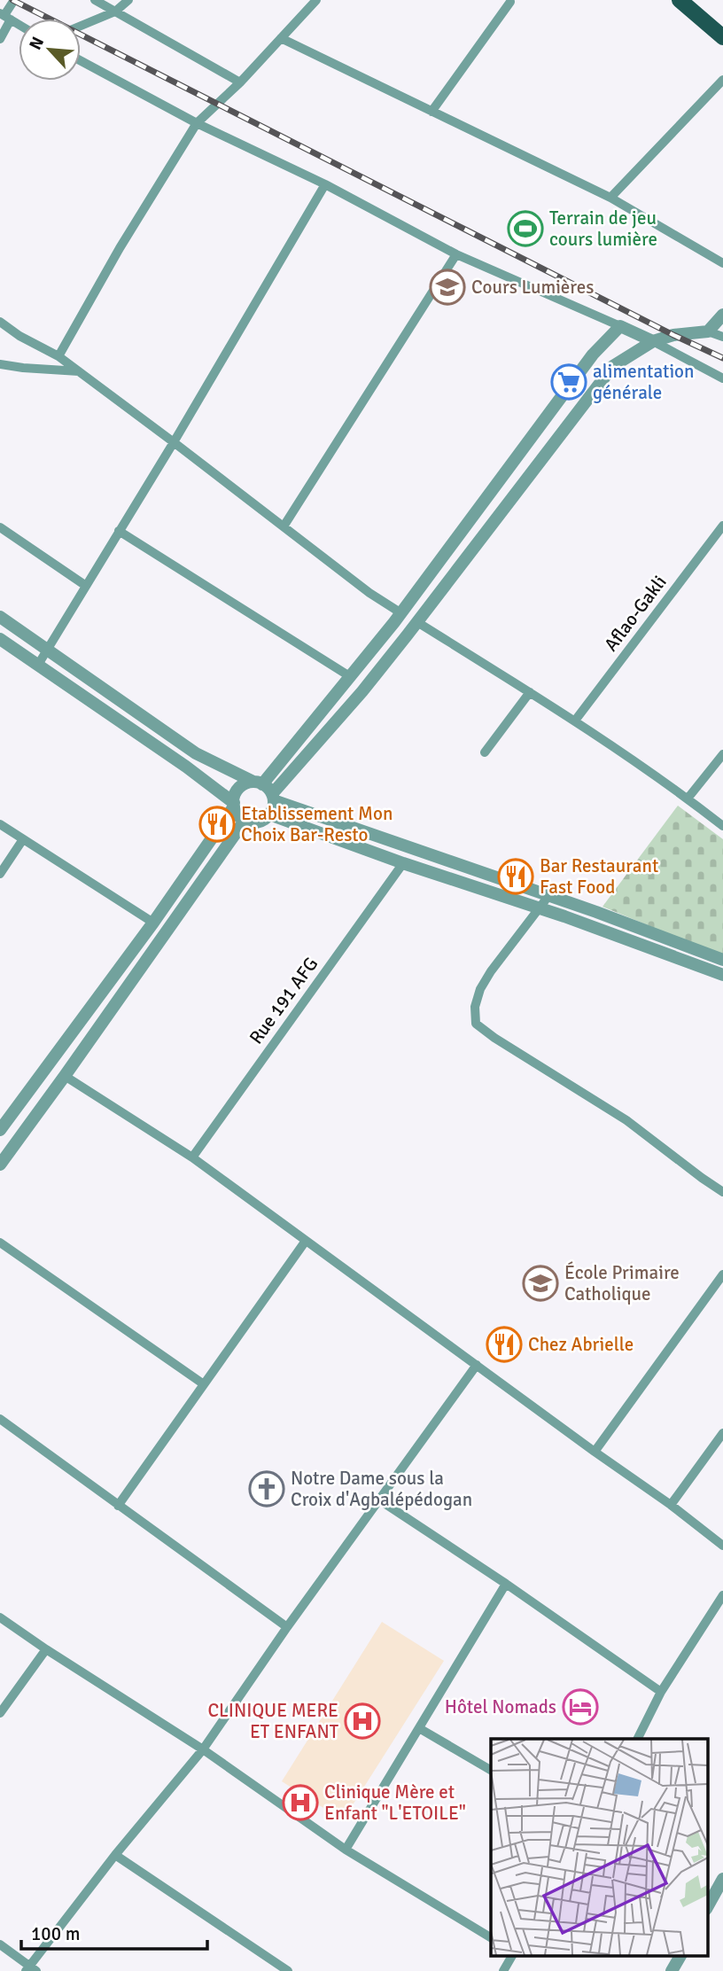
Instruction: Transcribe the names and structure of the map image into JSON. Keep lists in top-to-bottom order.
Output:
{
  "streets": {
    "street": ["Aflao-Gakli", "Rue 191 AFG"]
  },
  "places": {
    "sports": ["Terrain de jeu cours lumière"],
    "school or university": ["Cours Lumières", "École Primaire Catholique"],
    "supermarket": ["alimentation générale"],
    "restaurant": ["Etablissement Mon Choix Bar-Resto", "Bar Restaurant Fast Food", "Chez Abrielle"],
    "church": ["Notre Dame sous la Croix d'Agbalépédogan"],
    "hotel": ["Hôtel Nomads"],
    "hospital": ["CLINIQUE MERE ET ENFANT", "Clinique Mère et Enfant \"L'ETOILE\""]
  },
  "scale_bar": "100 m",
  "north": "top left"
}
